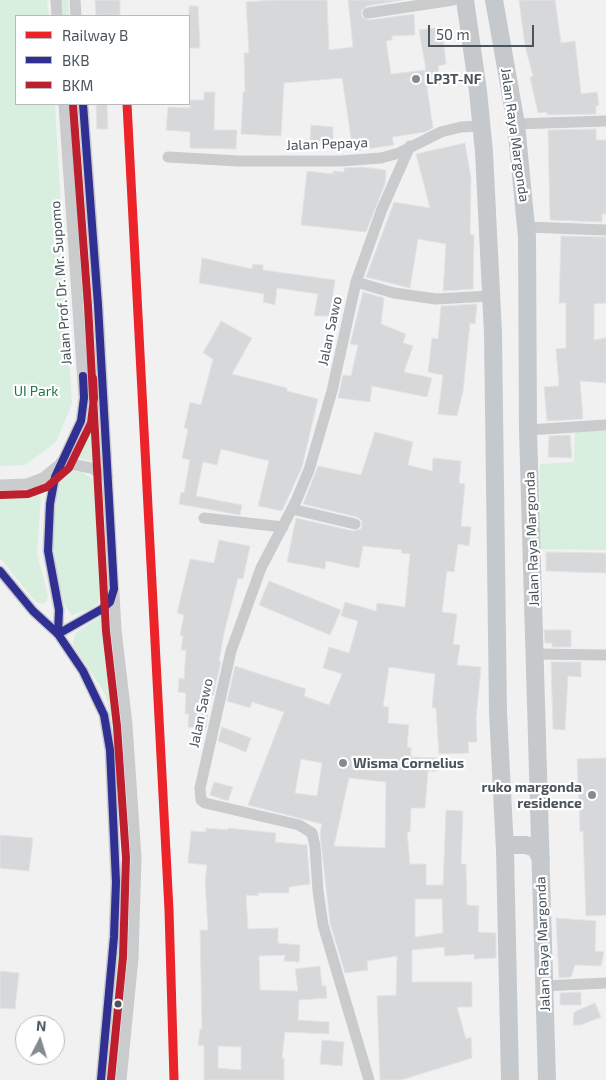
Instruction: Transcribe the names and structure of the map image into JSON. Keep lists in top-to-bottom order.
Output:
{
  "streets": {
    "main road": ["Jalan Raya Margonda"],
    "street": ["Jalan Pepaya", "Jalan Prof. Dr. Mr. Supomo", "Jalan Sawo"]
  },
  "crossings": [
    ["Jalan Pepaya", "Jalan Sawo"]
  ],
  "parks": ["UI Park"],
  "places": ["LP3T-NF", "Wisma Cornelius", "ruko margonda residence"],
  "lines": ["rail line B", "transit line BKB", "transit line BKM"],
  "legend": ["Railway B", "BKB", "BKM"],
  "scale_bar": "50 m",
  "north": "top"
}
